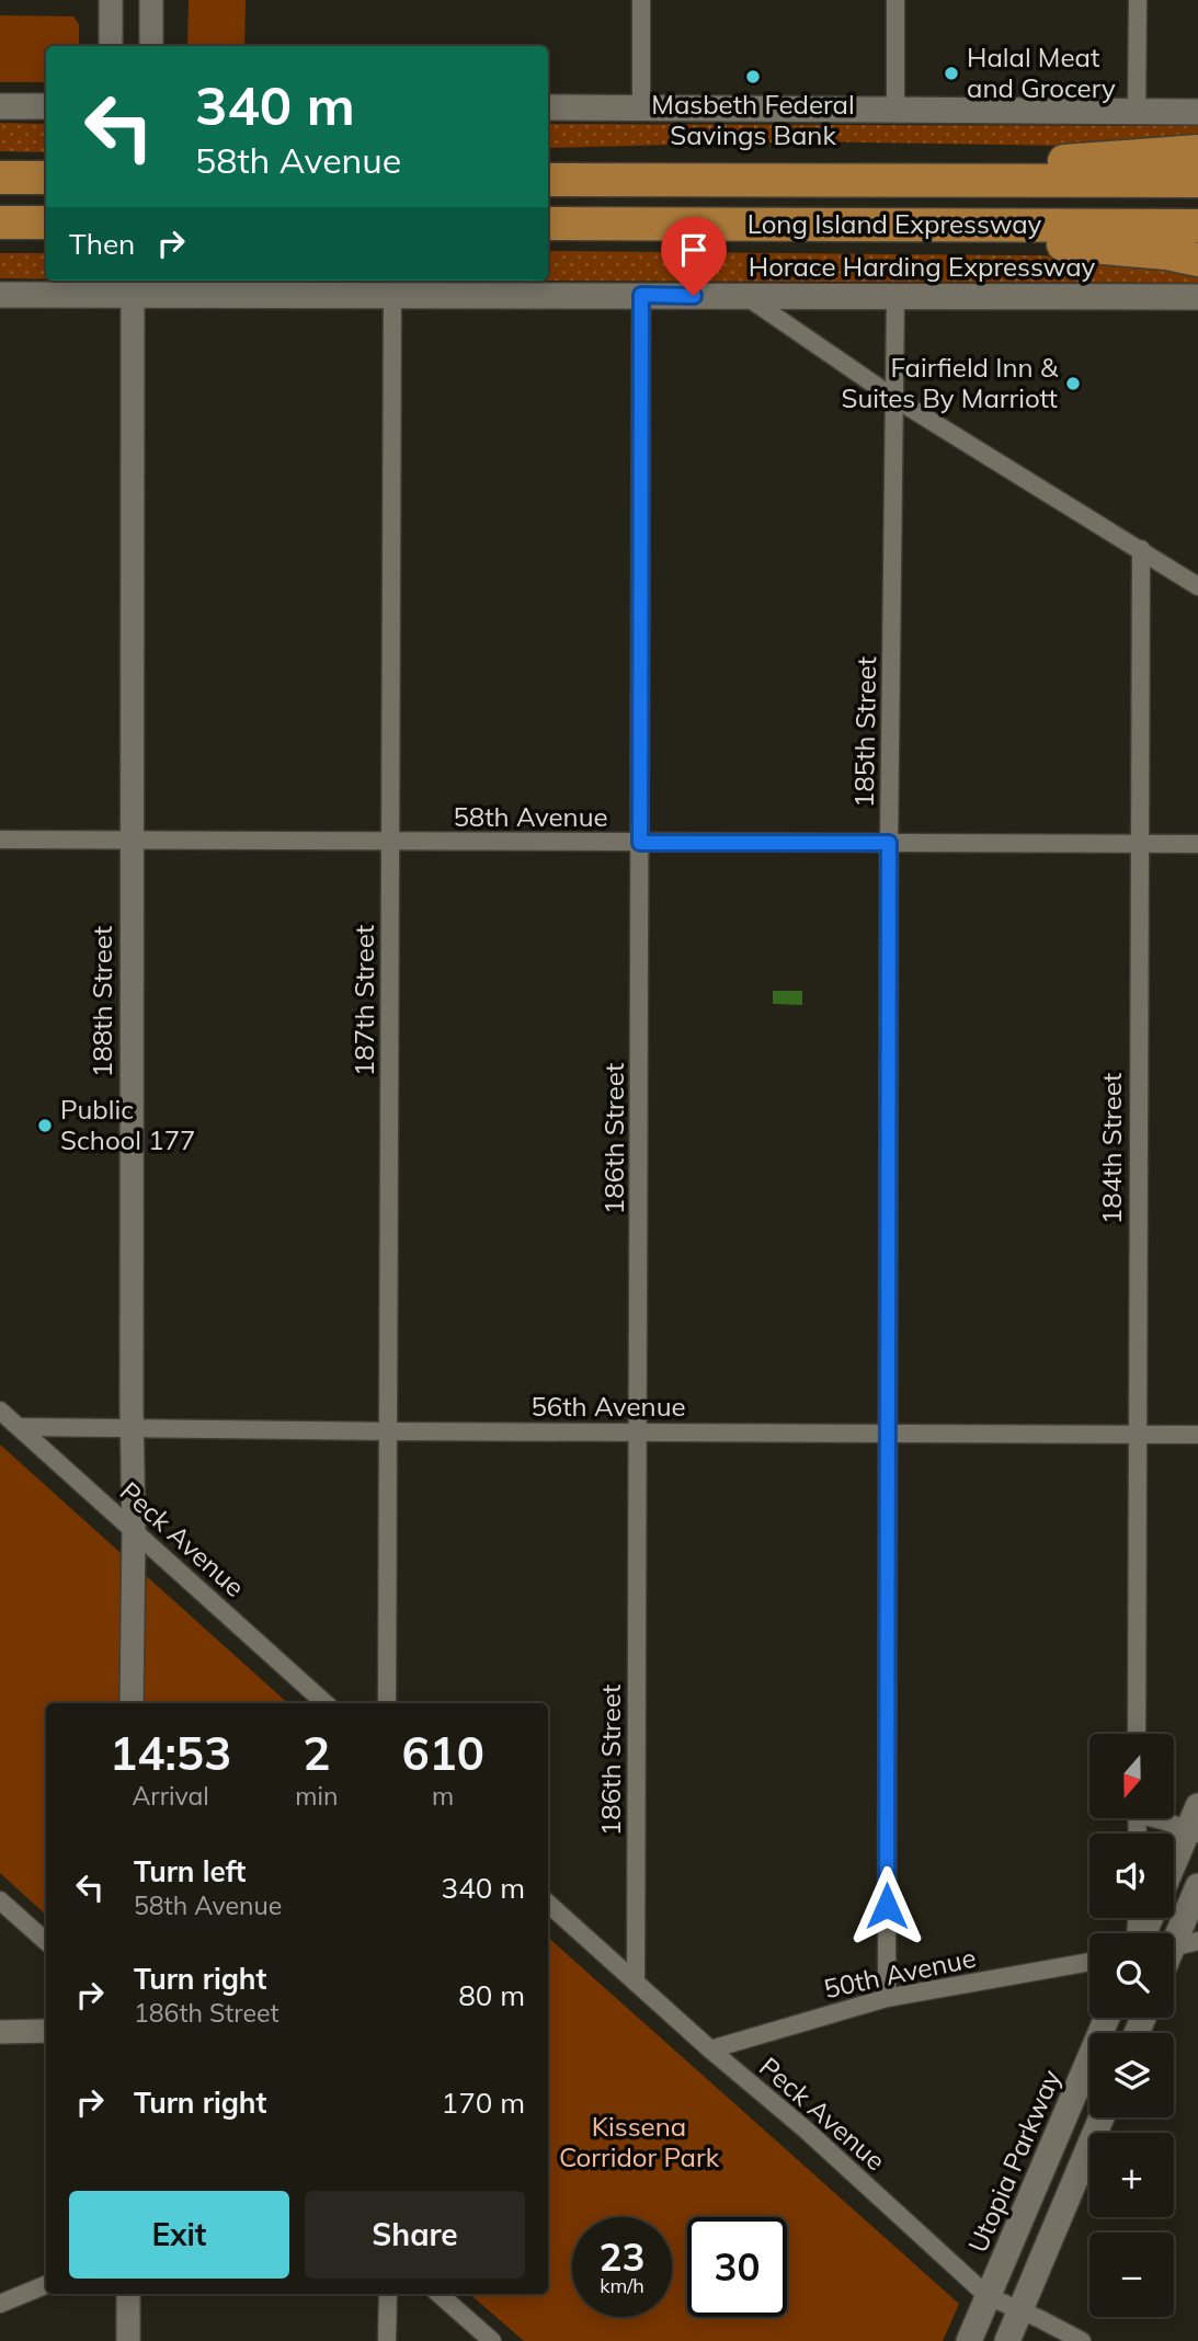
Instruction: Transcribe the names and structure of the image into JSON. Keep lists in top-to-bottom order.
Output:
{
  "streets": {
    "highway": ["Long Island Expressway"],
    "main road": ["Horace Harding Expressway", "Utopia Parkway"],
    "street": [
      "185th Street",
      "58th Avenue",
      "187th Street",
      "188th Street",
      "186th Street",
      "184th Street",
      "56th Avenue",
      "Peck Avenue",
      "50th Avenue"
    ]
  },
  "crossings": [
    ["Horace Harding Expressway", "185th Street"],
    ["Horace Harding Expressway", "187th Street"],
    ["Horace Harding Expressway", "188th Street"],
    ["Horace Harding Expressway", "186th Street"],
    ["185th Street", "58th Avenue"],
    ["185th Street", "56th Avenue"],
    ["185th Street", "50th Avenue"],
    ["58th Avenue", "187th Street"],
    ["58th Avenue", "188th Street"],
    ["58th Avenue", "186th Street"],
    ["58th Avenue", "184th Street"],
    ["187th Street", "56th Avenue"],
    ["188th Street", "56th Avenue"],
    ["188th Street", "Peck Avenue"],
    ["186th Street", "56th Avenue"],
    ["186th Street", "Peck Avenue"],
    ["184th Street", "56th Avenue"],
    ["56th Avenue", "Peck Avenue"],
    ["Peck Avenue", "50th Avenue"],
    ["Peck Avenue", "Utopia Parkway"]
  ],
  "parks": ["Kissena Corridor Park"],
  "places": [
    "Halal Meat and Grocery",
    "Masbeth Federal Savings Bank",
    "Fairfield Inn & Suites By Marriott",
    "Public School 177"
  ],
  "north": "bottom",
  "page": {
    "turn": ["340 m", "58th Avenue"],
    "then": "Then",
    "eta": [
      "14:53",
      "Arrival",
      "2",
      "min",
      "610",
      "m"
    ],
    "map_buttons": ["+", "−"],
    "list": [
      {
        "name": "Turn left",
        "note": "58th Avenue",
        "value": "340 m"
      },
      {
        "name": "Turn right",
        "note": "186th Street",
        "value": "80 m"
      },
      {
        "name": "Turn right",
        "value": "170 m"
      }
    ],
    "buttons": ["Exit", "Share"],
    "speed": "23 km/h",
    "limit": "30"
  }
}
